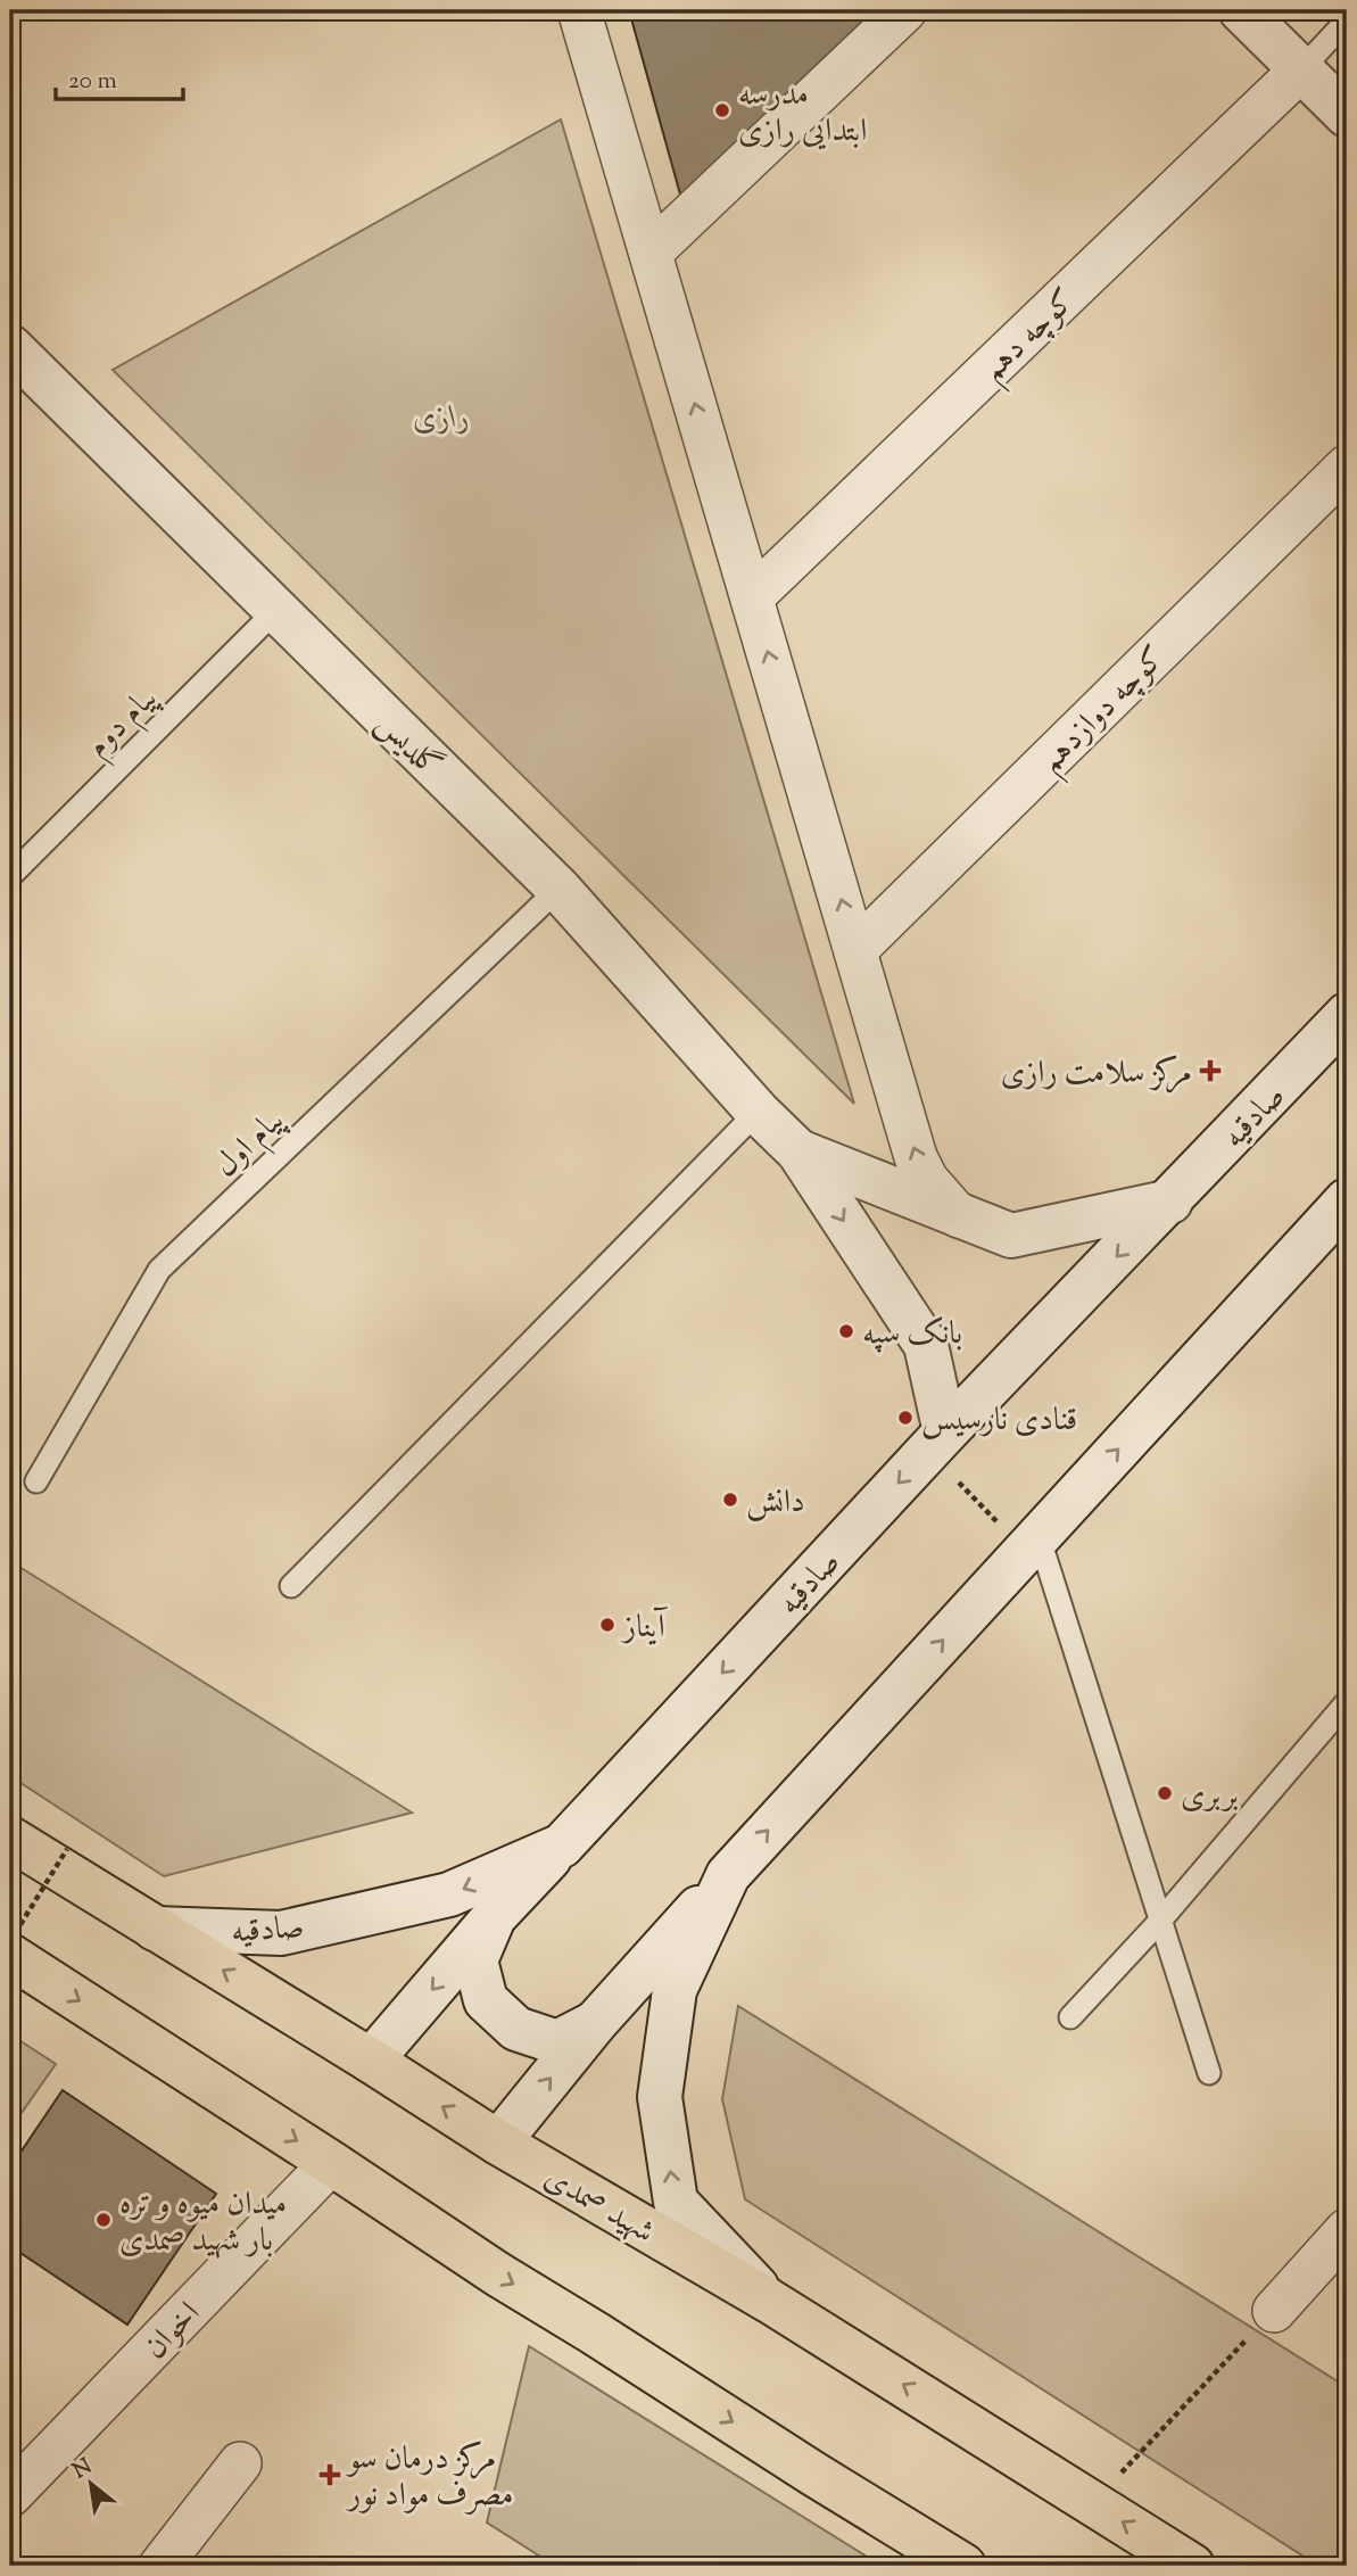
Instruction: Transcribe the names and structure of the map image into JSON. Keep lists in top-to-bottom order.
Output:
{
  "streets": {
    "main road": ["گلدیس", "صادقیه", "شهید صمدی"],
    "street": ["کوچه دهم", "کوچه دوازدهم", "اخوان"],
    "lane": ["پیام دوم", "پیام اول"]
  },
  "crossings": [
    ["پیام دوم", "گلدیس"],
    ["گلدیس", "پیام اول"],
    ["صادقیه", "شهید صمدی"]
  ],
  "parks": ["رازی"],
  "places": {
    "other": [
      "مدرسه ابتدایی رازی",
      "بانک سپه",
      "قنادی نارسیس",
      "دانش",
      "آیناز",
      "بربری",
      "میدان میوه و تره بار شهید صمدی"
    ],
    "health": ["مرکز سلامت رازی", "مرکز درمان سو مصرف مواد نور"]
  },
  "scale_bar": "20 m",
  "north": "top left"
}
